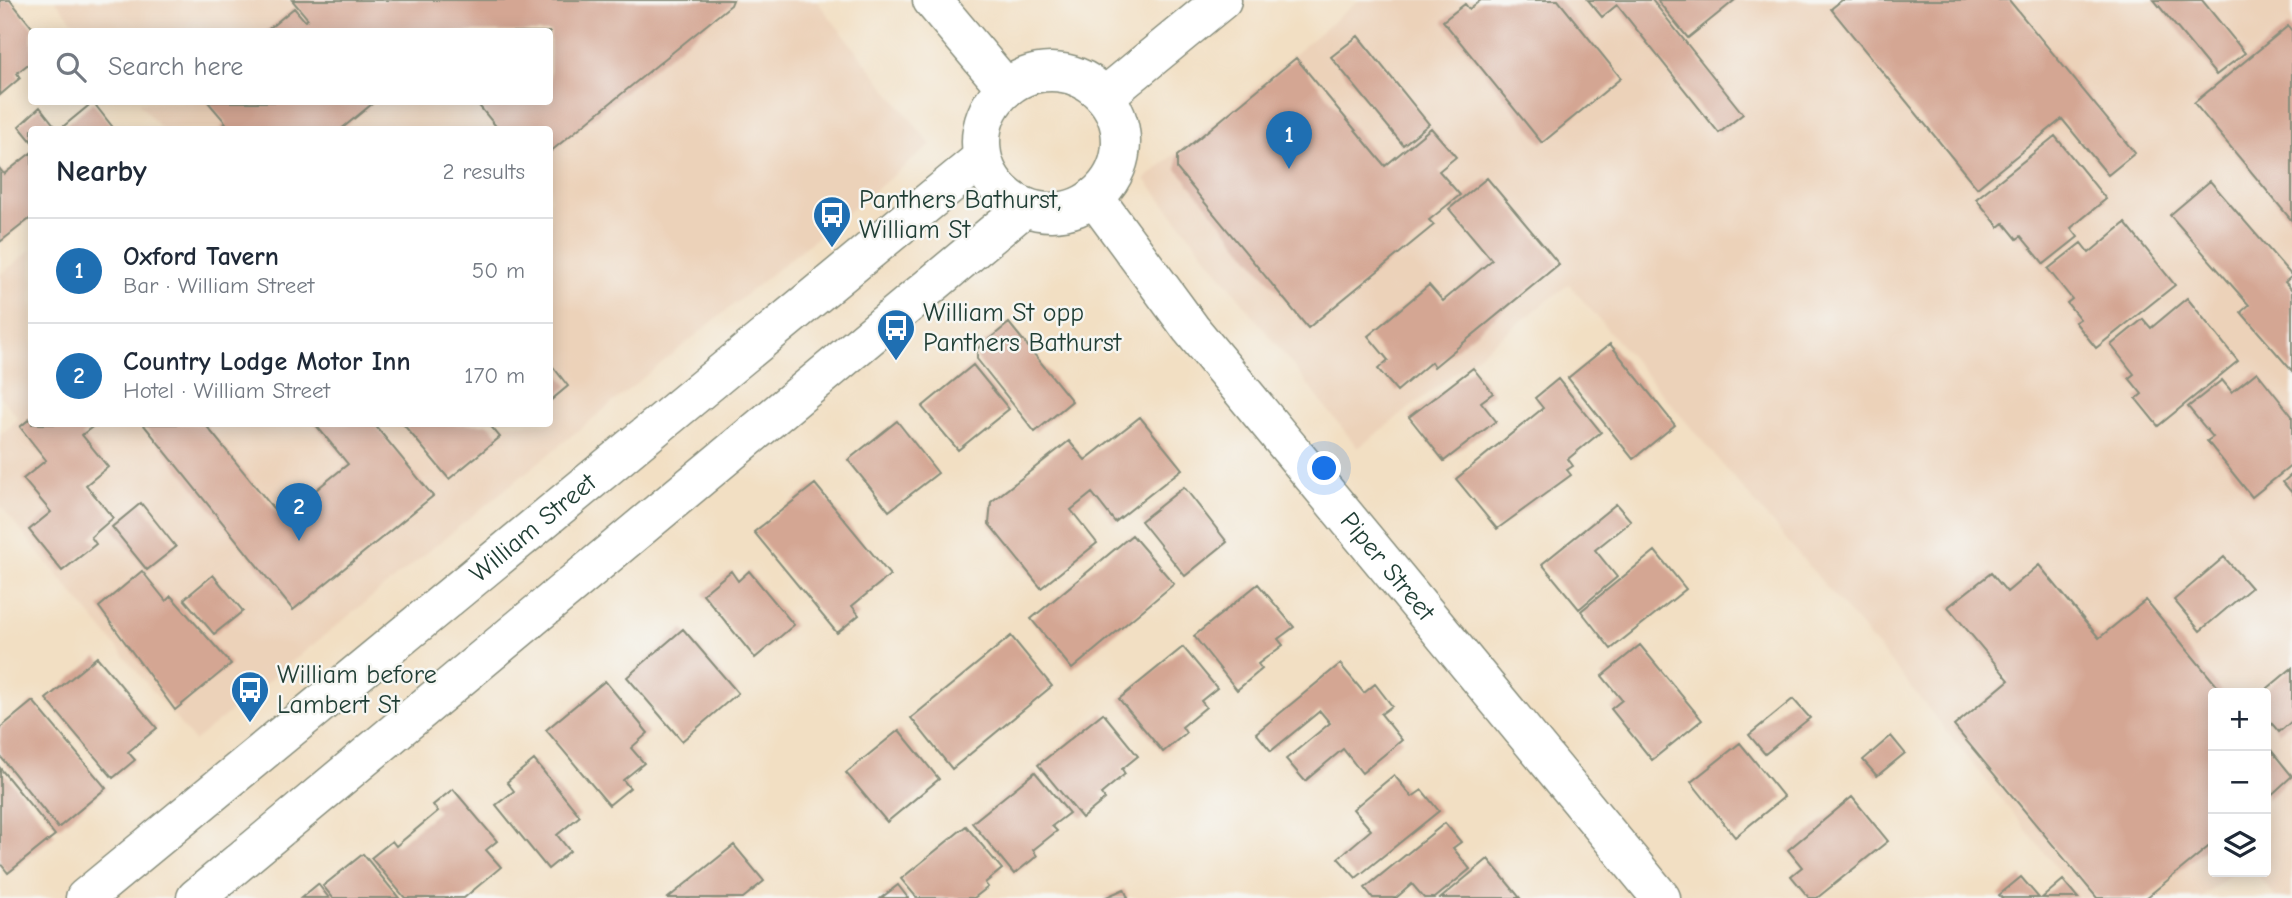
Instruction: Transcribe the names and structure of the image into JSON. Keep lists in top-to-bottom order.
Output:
{
  "streets": {
    "street": ["William Street", "Piper Street"]
  },
  "crossings": [
    ["William Street", "Piper Street"]
  ],
  "places": {
    "bus stop": ["Panthers Bathurst, William St", "William St opp Panthers Bathurst", "William before Lambert St"]
  },
  "page": {
    "search": "Search here",
    "pins": ["1", "2"],
    "heading": ["Nearby", "2 results"],
    "list": [
      {
        "mark": "1",
        "name": "Oxford Tavern",
        "note": "Bar · William Street",
        "value": "50 m"
      },
      {
        "mark": "2",
        "name": "Country Lodge Motor Inn",
        "note": "Hotel · William Street",
        "value": "170 m"
      }
    ],
    "map_buttons": ["+", "−"]
  }
}
